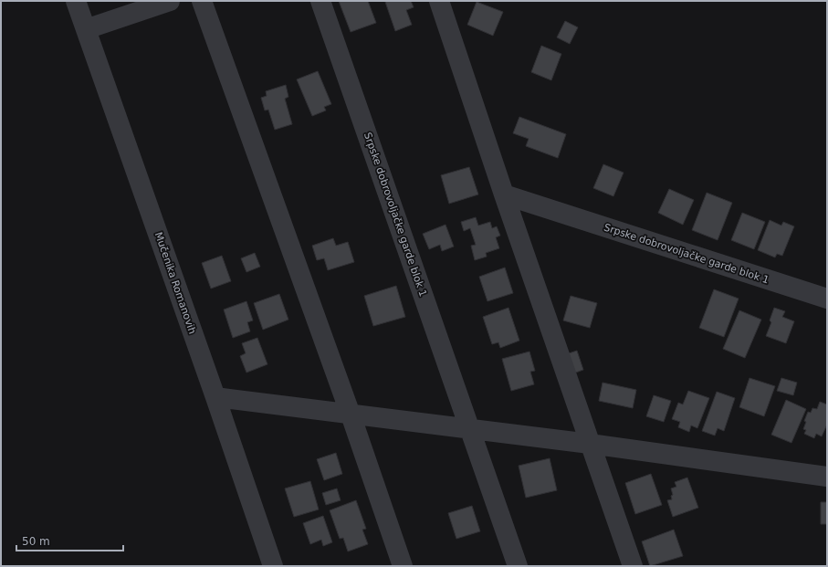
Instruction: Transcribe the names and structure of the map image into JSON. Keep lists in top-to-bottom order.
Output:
{
  "streets": {
    "street": ["Srpske dobrovoljačke garde blok 1", "Mučenika Romanovih"]
  },
  "scale_bar": "50 m"
}
